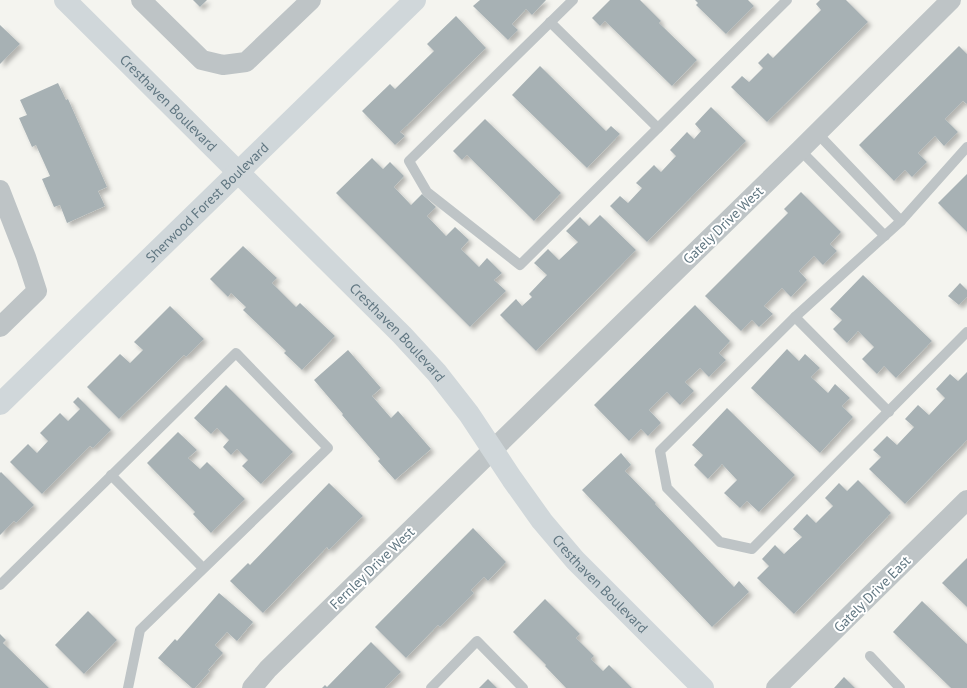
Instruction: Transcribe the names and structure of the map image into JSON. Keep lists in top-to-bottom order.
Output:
{
  "streets": {
    "street": [
      "Cresthaven Boulevard",
      "Sherwood Forest Boulevard",
      "Gately Drive West",
      "Fernley Drive West",
      "Gately Drive East"
    ]
  },
  "crossings": [
    ["Cresthaven Boulevard", "Sherwood Forest Boulevard"],
    ["Cresthaven Boulevard", "Gately Drive West"],
    ["Cresthaven Boulevard", "Fernley Drive West"],
    ["Gately Drive West", "Fernley Drive West"]
  ]
}
